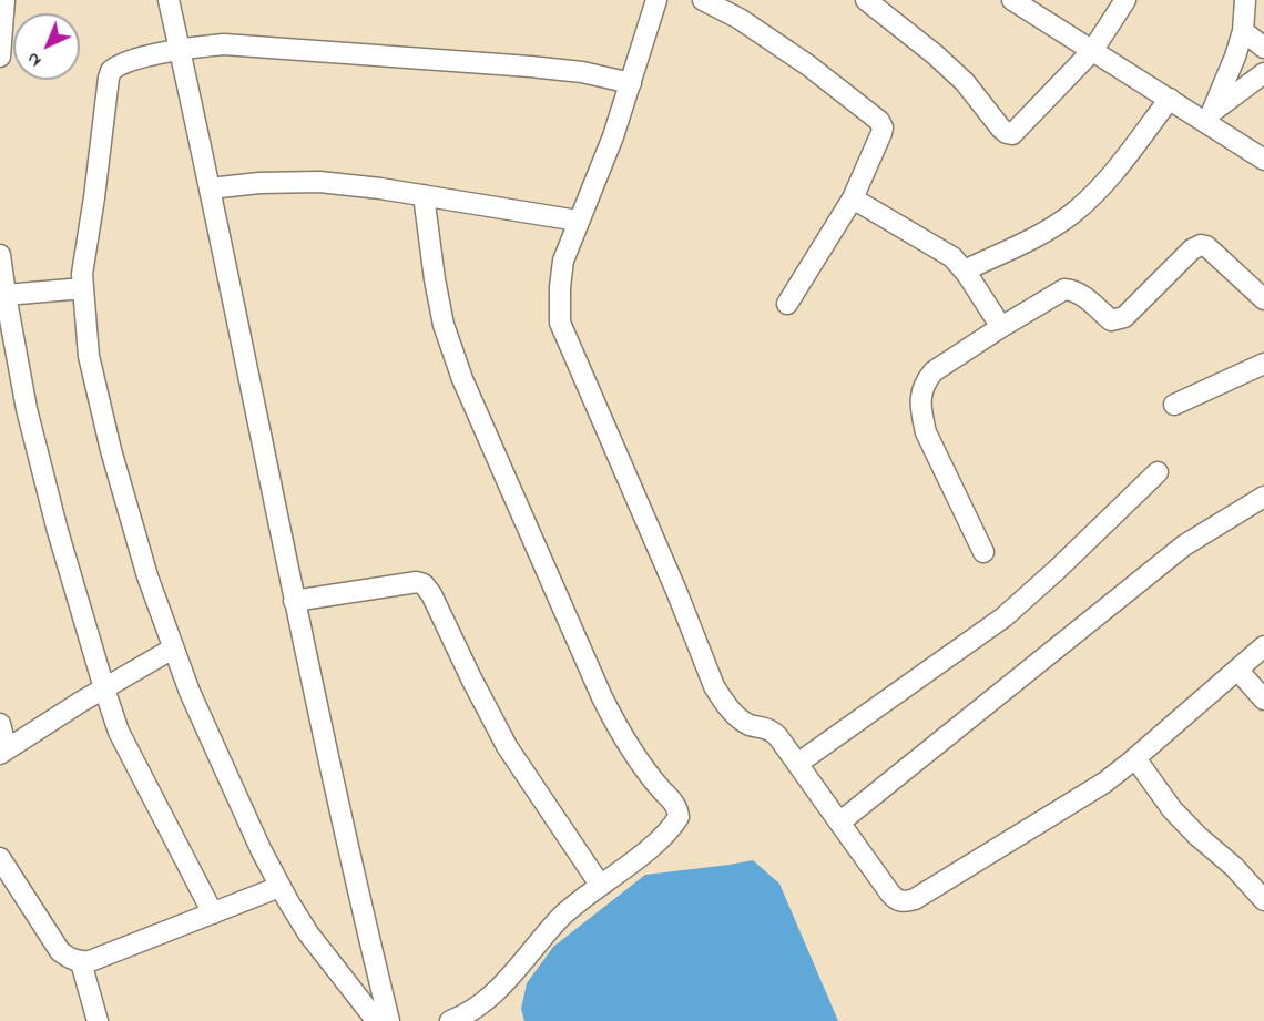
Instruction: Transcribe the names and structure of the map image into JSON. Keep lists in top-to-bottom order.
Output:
{
  "north": "bottom left"
}
